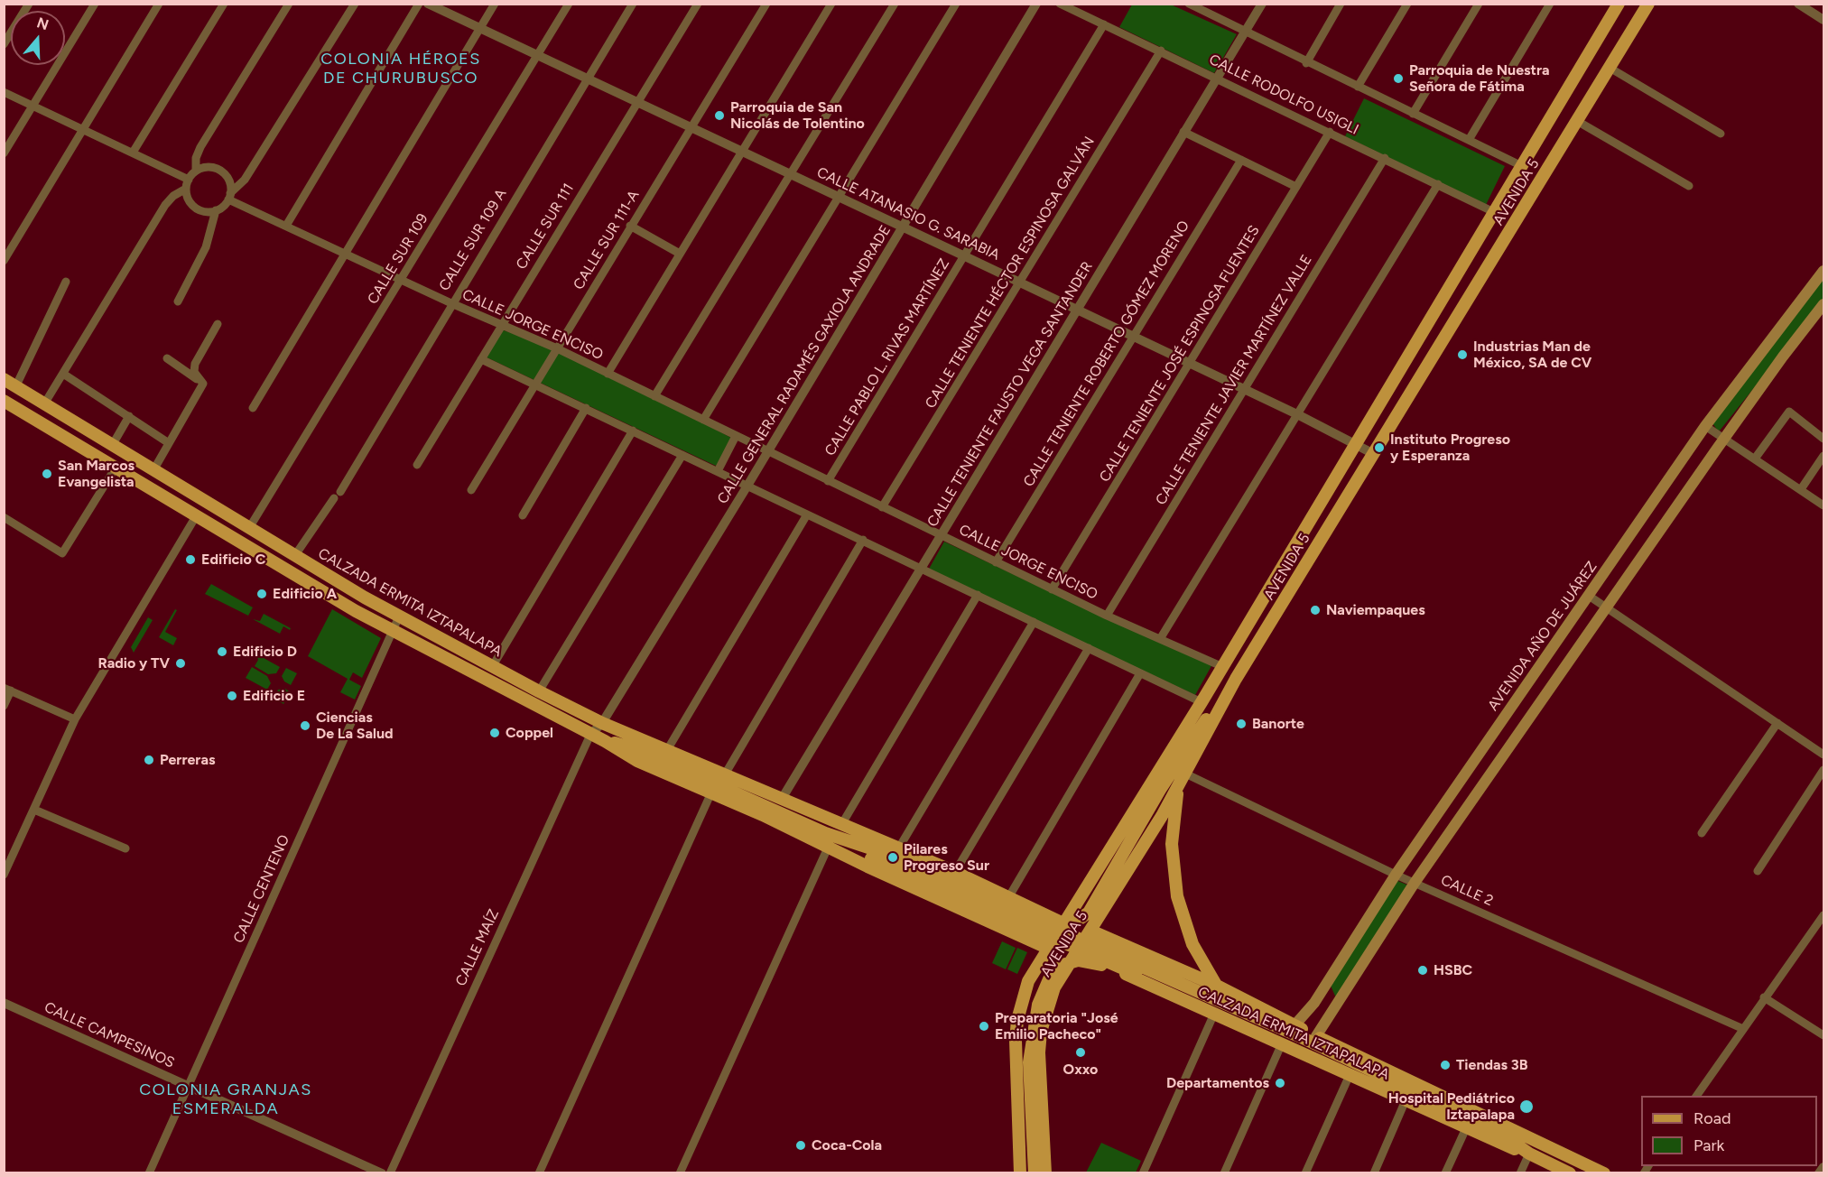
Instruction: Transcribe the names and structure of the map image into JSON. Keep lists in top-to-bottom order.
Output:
{
  "streets": {
    "main road": ["AVENIDA 5", "CALZADA ERMITA IZTAPALAPA", "AVENIDA AÑO DE JUÁREZ"],
    "street": [
      "CALLE RODOLFO USIGLI",
      "CALLE ATANASIO G. SARABIA",
      "CALLE SUR 111",
      "CALLE SUR 109 A",
      "CALLE SUR 111-A",
      "CALLE SUR 109",
      "CALLE TENIENTE HÉCTOR ESPINOSA GALVÁN",
      "CALLE JORGE ENCISO",
      "CALLE TENIENTE ROBERTO GÓMEZ MORENO",
      "CALLE TENIENTE JOSÉ ESPINOSA FUENTES",
      "CALLE PABLO L. RIVAS MARTÍNEZ",
      "CALLE GENERAL RADAMÉS GAXIOLA ANDRADE",
      "CALLE TENIENTE JAVIER MARTÍNEZ VALLE",
      "CALLE TENIENTE FAUSTO VEGA SANTANDER",
      "CALLE CENTENO",
      "CALLE 2",
      "CALLE MAÍZ",
      "CALLE CAMPESINOS"
    ]
  },
  "crossings": [
    ["CALLE RODOLFO USIGLI", "AVENIDA 5"],
    ["CALLE RODOLFO USIGLI", "CALLE TENIENTE HÉCTOR ESPINOSA GALVÁN"],
    ["CALLE RODOLFO USIGLI", "CALLE TENIENTE JOSÉ ESPINOSA FUENTES"],
    ["CALLE RODOLFO USIGLI", "CALLE PABLO L. RIVAS MARTÍNEZ"],
    ["CALLE RODOLFO USIGLI", "CALLE TENIENTE JAVIER MARTÍNEZ VALLE"],
    ["CALLE RODOLFO USIGLI", "CALLE TENIENTE FAUSTO VEGA SANTANDER"],
    ["AVENIDA 5", "CALLE ATANASIO G. SARABIA"],
    ["AVENIDA 5", "CALLE JORGE ENCISO"],
    ["AVENIDA 5", "CALZADA ERMITA IZTAPALAPA"],
    ["AVENIDA 5", "CALLE 2"],
    ["CALLE ATANASIO G. SARABIA", "CALLE SUR 111"],
    ["CALLE ATANASIO G. SARABIA", "CALLE SUR 109 A"],
    ["CALLE ATANASIO G. SARABIA", "CALLE SUR 111-A"],
    ["CALLE ATANASIO G. SARABIA", "CALLE SUR 109"],
    ["CALLE ATANASIO G. SARABIA", "CALLE TENIENTE HÉCTOR ESPINOSA GALVÁN"],
    ["CALLE ATANASIO G. SARABIA", "CALLE TENIENTE ROBERTO GÓMEZ MORENO"],
    ["CALLE ATANASIO G. SARABIA", "CALLE TENIENTE JOSÉ ESPINOSA FUENTES"],
    ["CALLE ATANASIO G. SARABIA", "CALLE PABLO L. RIVAS MARTÍNEZ"],
    ["CALLE ATANASIO G. SARABIA", "CALLE GENERAL RADAMÉS GAXIOLA ANDRADE"],
    ["CALLE ATANASIO G. SARABIA", "CALLE TENIENTE JAVIER MARTÍNEZ VALLE"],
    ["CALLE ATANASIO G. SARABIA", "CALLE TENIENTE FAUSTO VEGA SANTANDER"],
    ["CALLE SUR 111", "CALLE JORGE ENCISO"],
    ["CALLE SUR 109 A", "CALLE JORGE ENCISO"],
    ["CALLE SUR 109 A", "CALZADA ERMITA IZTAPALAPA"],
    ["CALLE SUR 111-A", "CALLE JORGE ENCISO"],
    ["CALLE SUR 109", "CALLE JORGE ENCISO"],
    ["CALLE SUR 109", "CALZADA ERMITA IZTAPALAPA"],
    ["CALLE TENIENTE HÉCTOR ESPINOSA GALVÁN", "CALLE JORGE ENCISO"],
    ["CALLE JORGE ENCISO", "CALLE TENIENTE ROBERTO GÓMEZ MORENO"],
    ["CALLE JORGE ENCISO", "CALLE TENIENTE JOSÉ ESPINOSA FUENTES"],
    ["CALLE JORGE ENCISO", "CALLE PABLO L. RIVAS MARTÍNEZ"],
    ["CALLE JORGE ENCISO", "CALLE GENERAL RADAMÉS GAXIOLA ANDRADE"],
    ["CALLE JORGE ENCISO", "CALLE TENIENTE JAVIER MARTÍNEZ VALLE"],
    ["CALLE JORGE ENCISO", "CALLE TENIENTE FAUSTO VEGA SANTANDER"],
    ["CALLE GENERAL RADAMÉS GAXIOLA ANDRADE", "CALZADA ERMITA IZTAPALAPA"],
    ["CALLE GENERAL RADAMÉS GAXIOLA ANDRADE", "CALLE MAÍZ"],
    ["CALLE TENIENTE FAUSTO VEGA SANTANDER", "CALZADA ERMITA IZTAPALAPA"],
    ["CALZADA ERMITA IZTAPALAPA", "AVENIDA AÑO DE JUÁREZ"],
    ["CALZADA ERMITA IZTAPALAPA", "CALLE CENTENO"],
    ["CALZADA ERMITA IZTAPALAPA", "CALLE MAÍZ"],
    ["AVENIDA AÑO DE JUÁREZ", "CALLE 2"],
    ["CALLE CENTENO", "CALLE CAMPESINOS"]
  ],
  "districts": ["COLONIA HÉROES DE CHURUBUSCO", "COLONIA GRANJAS ESMERALDA"],
  "places": [
    "Parroquia de Nuestra Señora de Fátima",
    "Parroquia de San Nicolás de Tolentino",
    "Industrias Man de México, SA de CV",
    "Instituto Progreso y Esperanza",
    "San Marcos Evangelista",
    "Edificio C",
    "Edificio A",
    "Naviempaques",
    "Edificio D",
    "Radio y TV",
    "Edificio E",
    "Banorte",
    "Ciencias De La Salud",
    "Coppel",
    "Perreras",
    "Pilares Progreso Sur",
    "HSBC",
    "Preparatoria \"José Emilio Pacheco\"",
    "Oxxo",
    "Tiendas 3B",
    "Departamentos",
    "Hospital Pediátrico Iztapalapa",
    "Coca-Cola"
  ],
  "legend": ["Road", "Park"],
  "north": "top"
}
